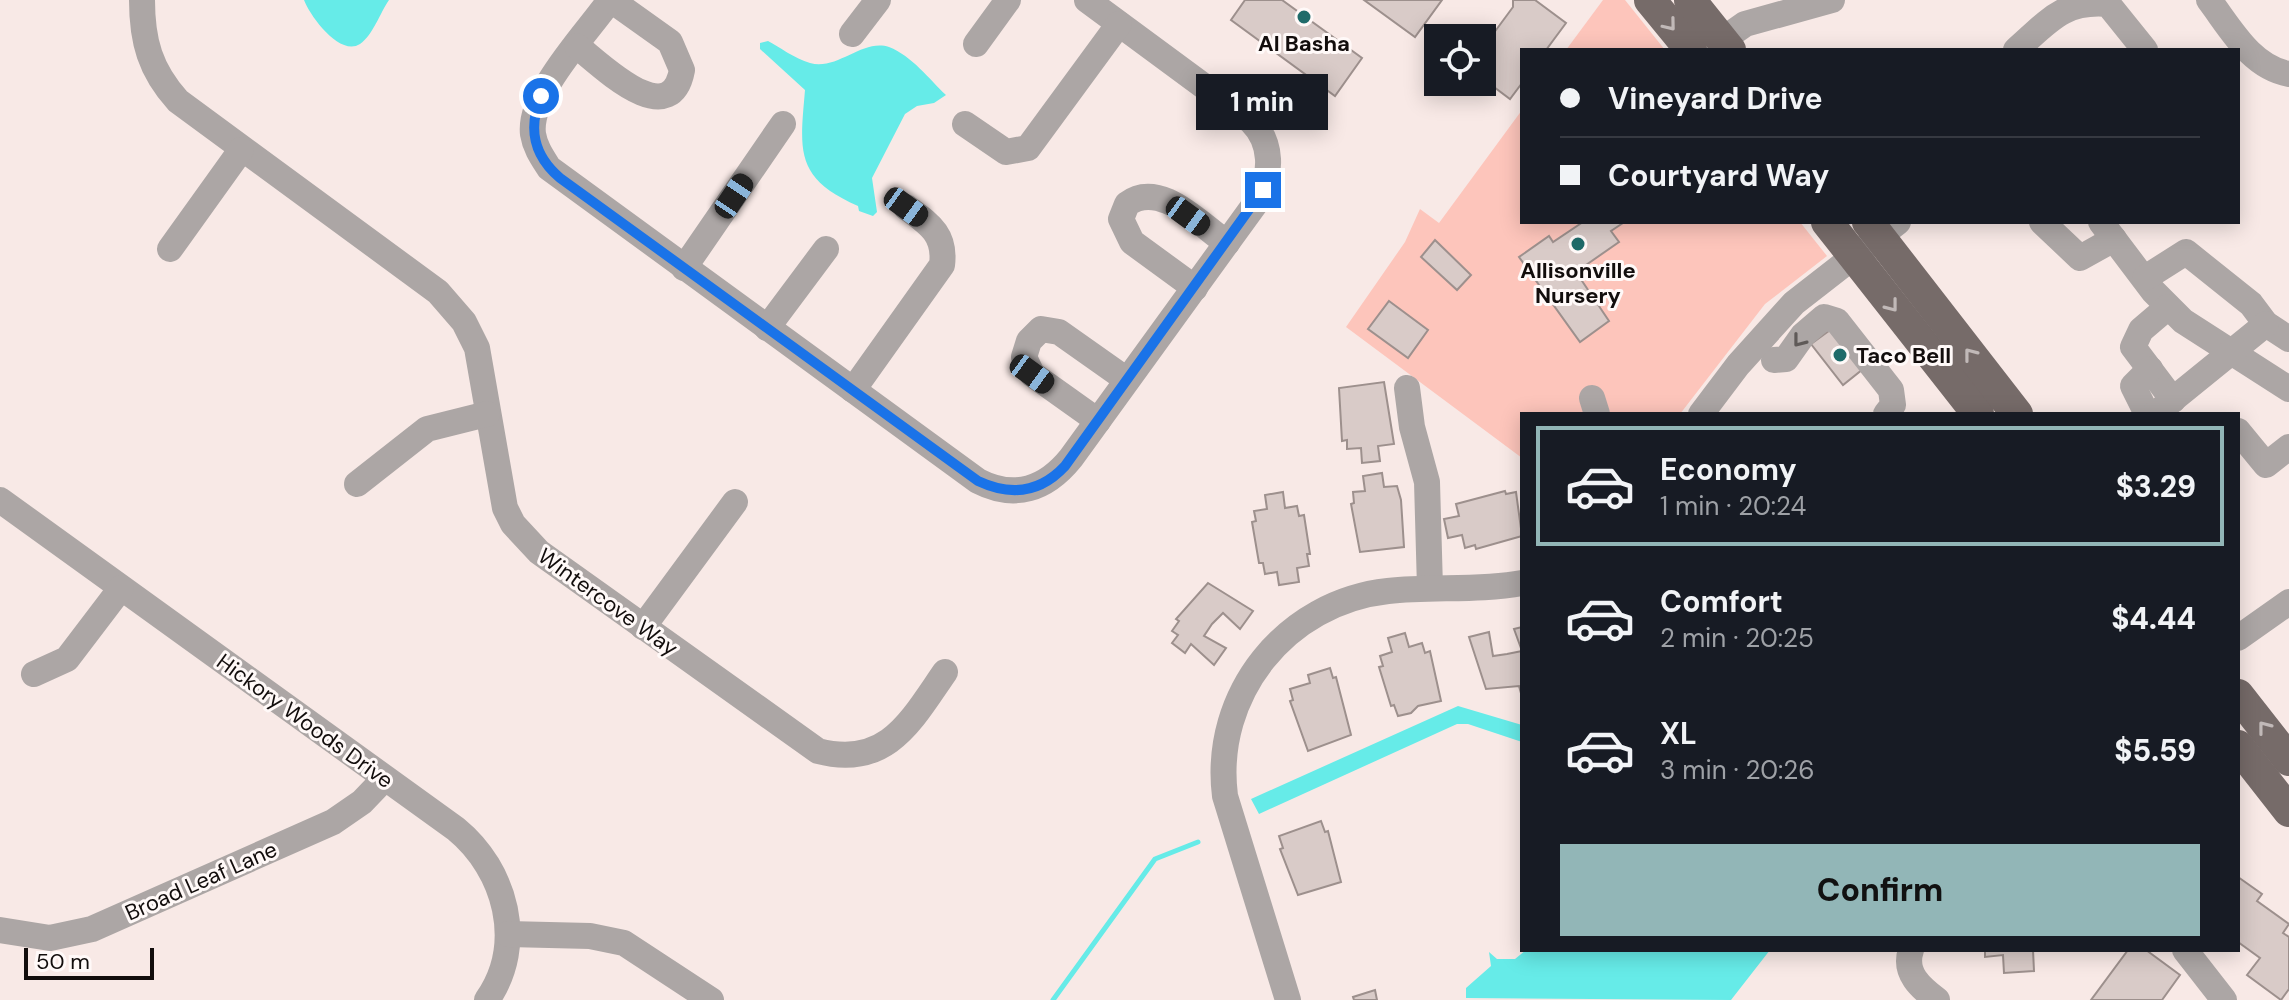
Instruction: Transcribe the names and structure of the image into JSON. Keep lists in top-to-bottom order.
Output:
{
  "streets": {
    "street": ["Wintercove Way", "Hickory Woods Drive", "Broad Leaf Lane"]
  },
  "crossings": [
    ["Hickory Woods Drive", "Broad Leaf Lane"]
  ],
  "places": ["Al Basha", "Allisonville Nursery", "Taco Bell"],
  "scale_bar": "50 m",
  "page": {
    "banner": ["Vineyard Drive", "Courtyard Way"],
    "bubble": "1 min",
    "list": [
      {
        "name": "Economy",
        "note": "1 min · 20:24",
        "value": "$3.29"
      },
      {
        "name": "Comfort",
        "note": "2 min · 20:25",
        "value": "$4.44"
      },
      {
        "name": "XL",
        "note": "3 min · 20:26",
        "value": "$5.59"
      }
    ],
    "buttons": "Confirm",
    "scale": "50 m"
  }
}
